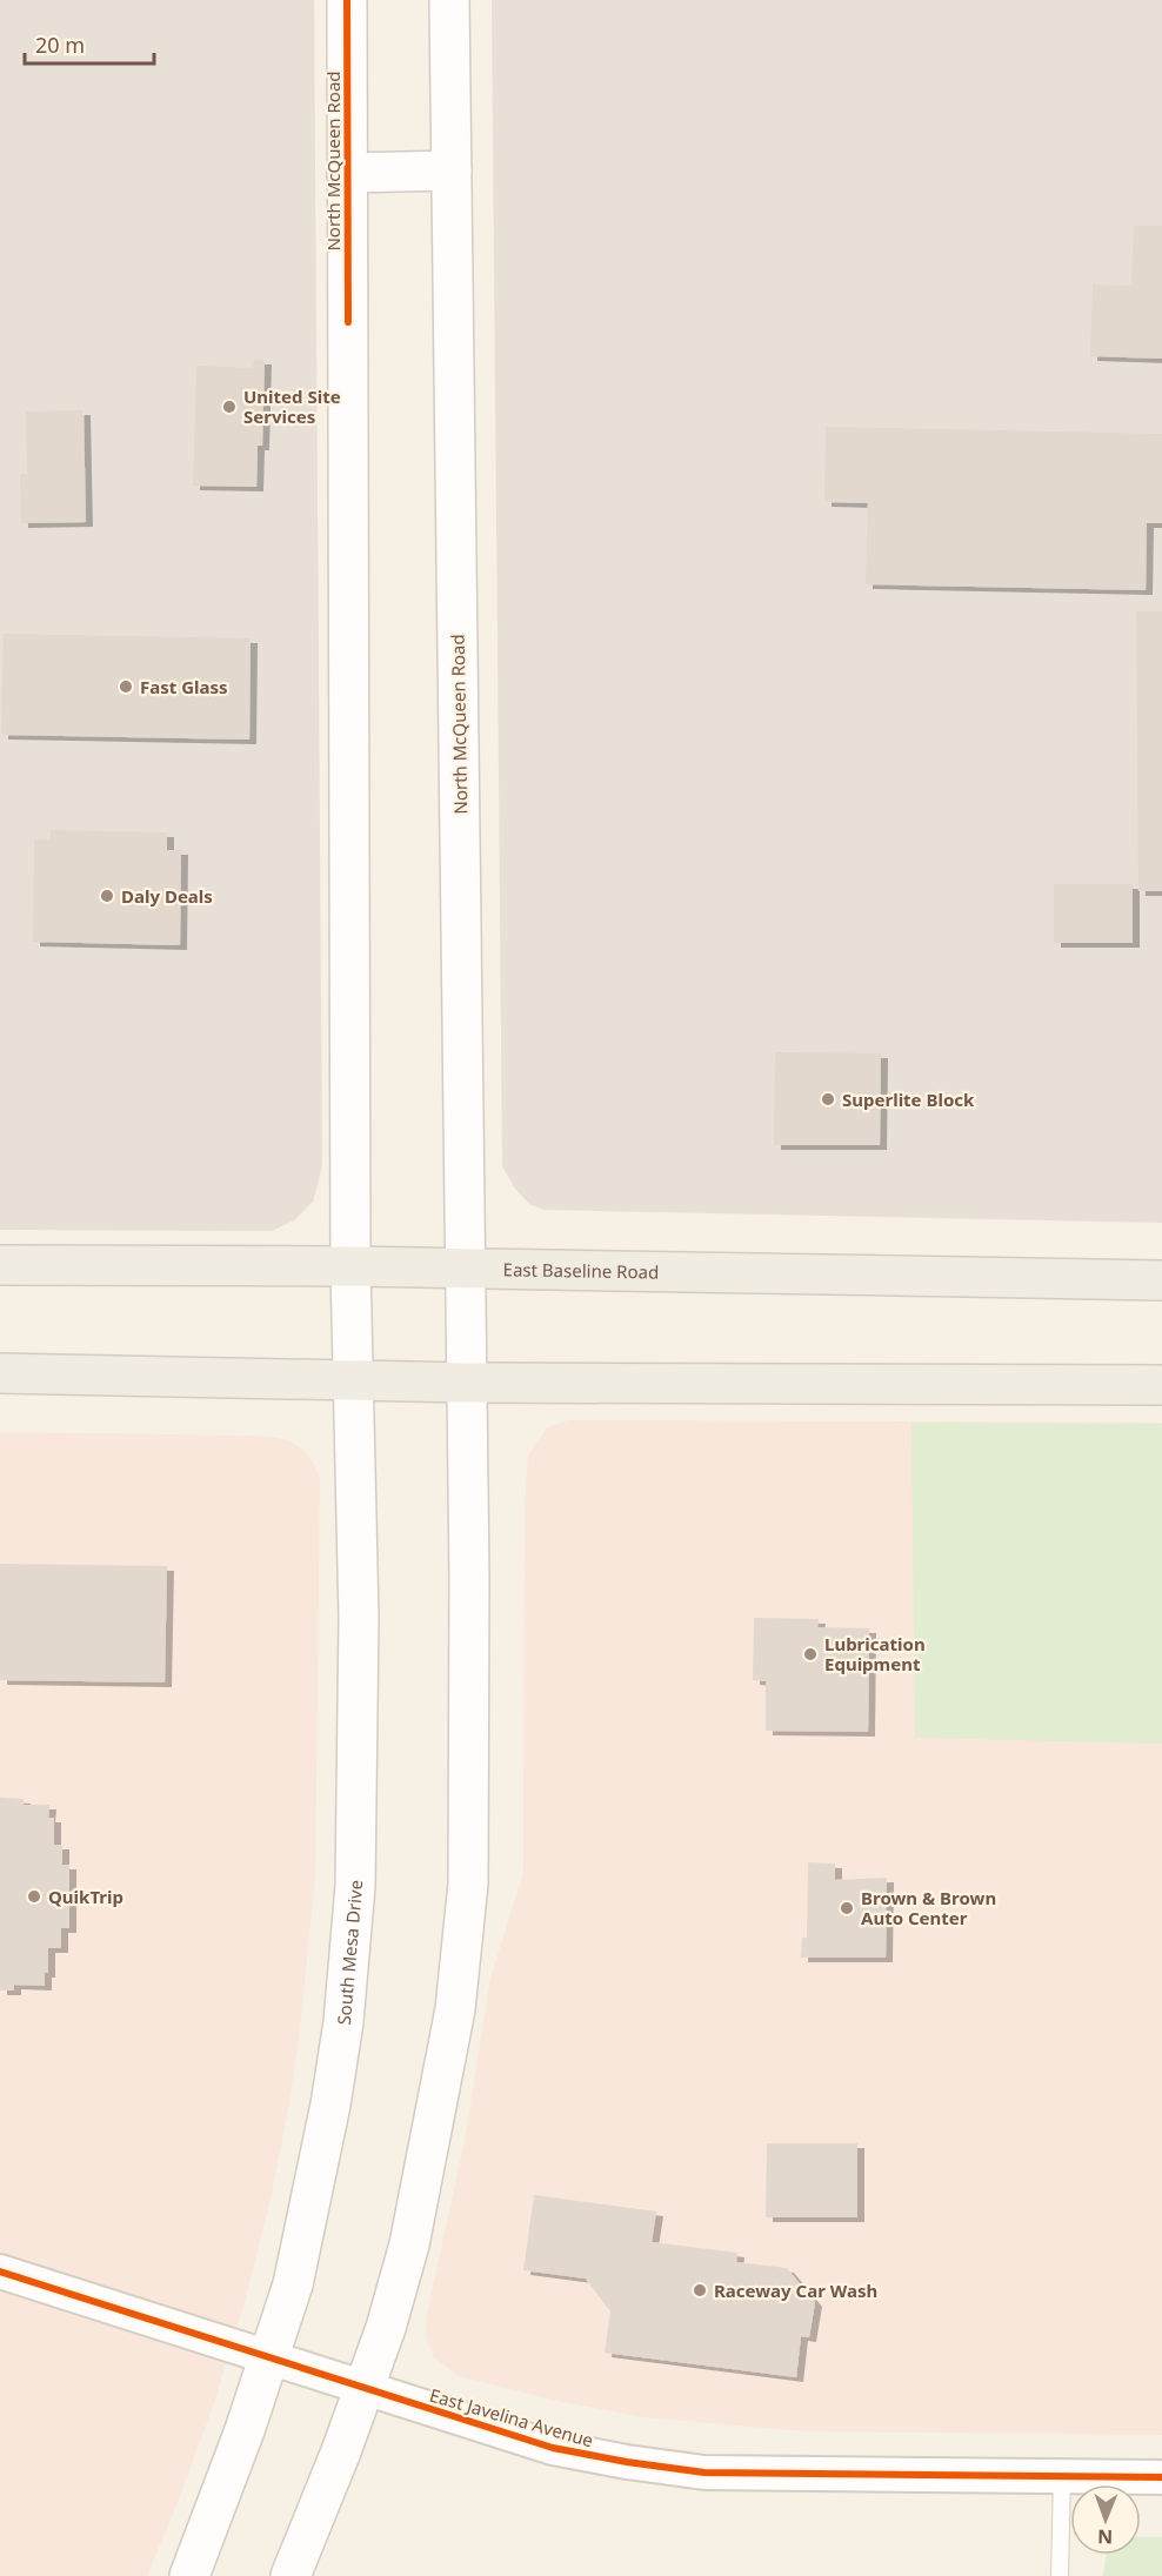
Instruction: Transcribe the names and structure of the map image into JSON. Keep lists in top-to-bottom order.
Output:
{
  "streets": {
    "main road": ["North McQueen Road", "East Baseline Road", "South Mesa Drive"],
    "street": ["East Javelina Avenue"]
  },
  "crossings": [
    ["North McQueen Road", "East Baseline Road"],
    ["North McQueen Road", "South Mesa Drive"],
    ["South Mesa Drive", "East Javelina Avenue"]
  ],
  "places": [
    "United Site Services",
    "Fast Glass",
    "Daly Deals",
    "Superlite Block",
    "Lubrication Equipment",
    "QuikTrip",
    "Brown & Brown Auto Center",
    "Raceway Car Wash"
  ],
  "scale_bar": "20 m",
  "north": "bottom"
}
